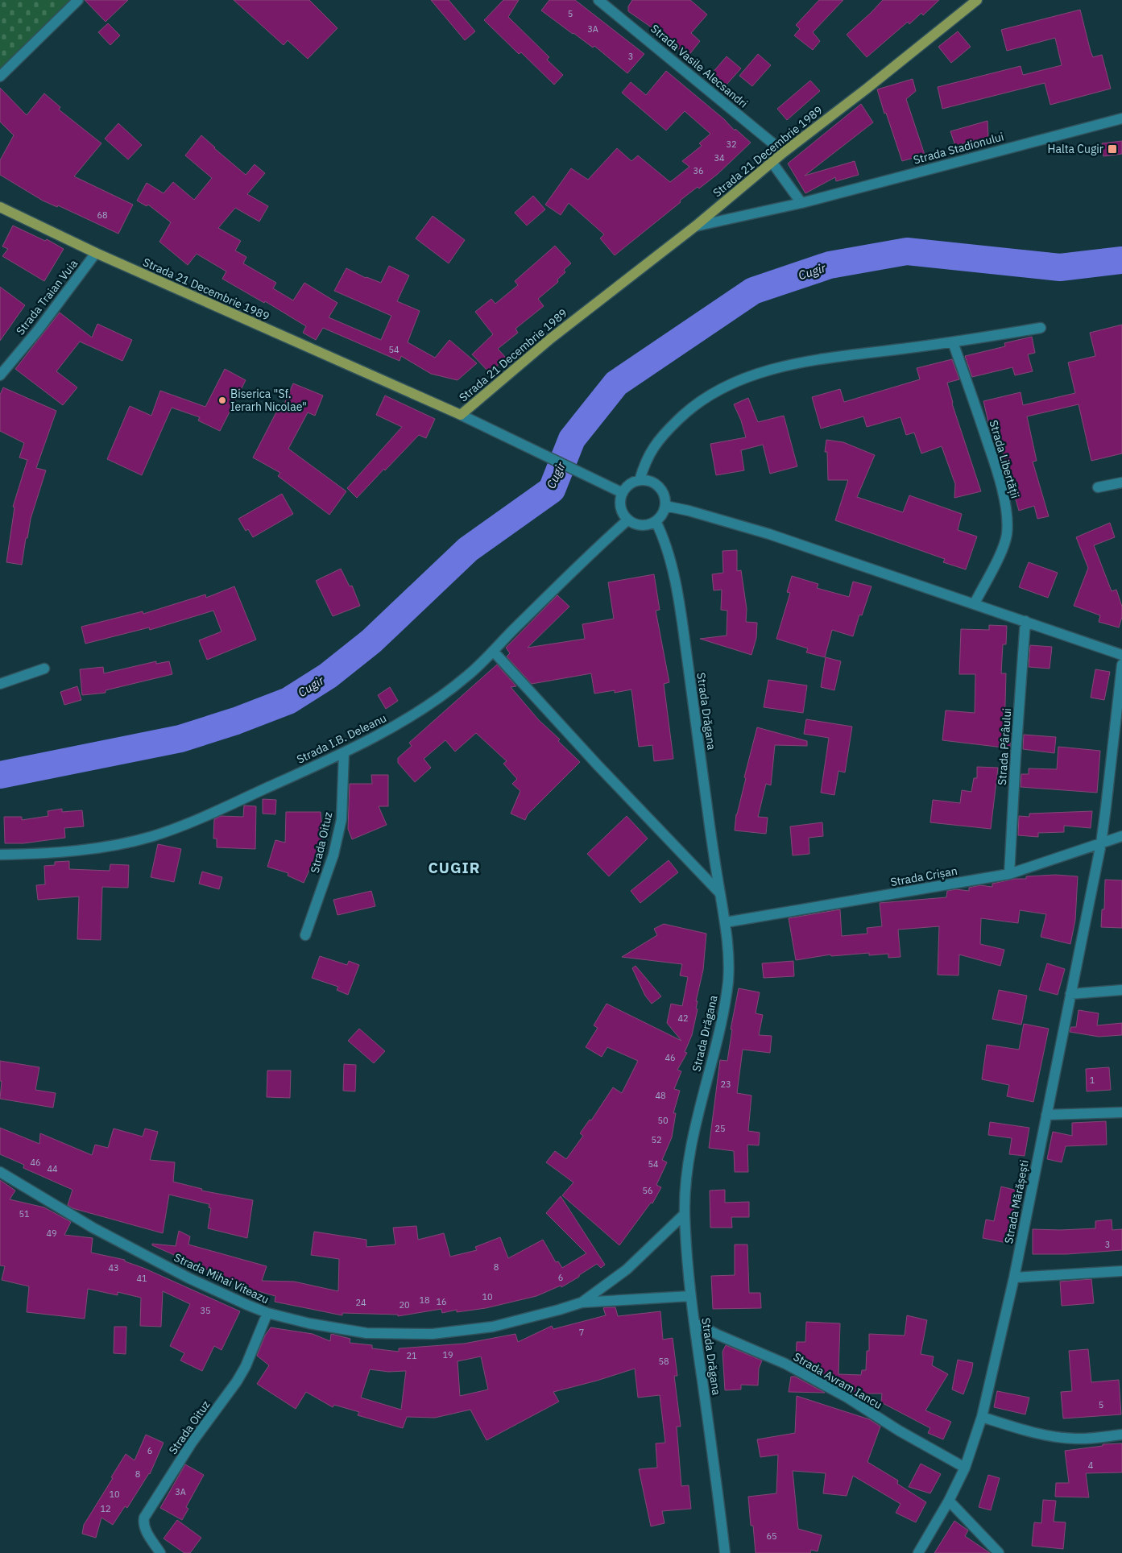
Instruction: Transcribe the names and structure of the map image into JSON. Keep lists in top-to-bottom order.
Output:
{
  "streets": {
    "main road": ["Strada 21 Decembrie 1989"],
    "street": [
      "Strada Vasile Alecsandri",
      "Strada Stadionului",
      "Strada Traian Vuia",
      "Strada Libertății",
      "Strada Drăgana",
      "Strada I.B. Deleanu",
      "Strada Pârâului",
      "Strada Oituz",
      "Strada Crișan",
      "Strada Mărășești",
      "Strada Mihai Viteazu",
      "Strada Avram Iancu"
    ]
  },
  "crossings": [
    ["Strada Vasile Alecsandri", "Strada 21 Decembrie 1989"],
    ["Strada Stadionului", "Strada 21 Decembrie 1989"],
    ["Strada 21 Decembrie 1989", "Strada Traian Vuia"],
    ["Strada Drăgana", "Strada I.B. Deleanu"],
    ["Strada Drăgana", "Strada Crișan"],
    ["Strada Drăgana", "Strada Mihai Viteazu"],
    ["Strada Drăgana", "Strada Avram Iancu"],
    ["Strada I.B. Deleanu", "Strada Oituz"],
    ["Strada Pârâului", "Strada Crișan"],
    ["Strada Oituz", "Strada Mihai Viteazu"],
    ["Strada Crișan", "Strada Mărășești"],
    ["Strada Mărășești", "Strada Avram Iancu"]
  ],
  "districts": ["CUGIR"],
  "water": ["Cugir"],
  "places": {
    "transit": ["Halta Cugir"],
    "other": ["Biserica \"Sf. Ierarh Nicolae\""]
  },
  "house_numbers": [
    "5",
    "3A",
    "3",
    "32",
    "34",
    "36",
    "68",
    "54",
    "42",
    "46",
    "1",
    "23",
    "48",
    "50",
    "25",
    "52",
    "46",
    "54",
    "44",
    "56",
    "51",
    "49",
    "3",
    "8",
    "43",
    "6",
    "41",
    "10",
    "18",
    "16",
    "24",
    "20",
    "35",
    "7",
    "19",
    "21",
    "58",
    "5",
    "6",
    "4",
    "8",
    "3A",
    "10",
    "12",
    "65"
  ]
}
